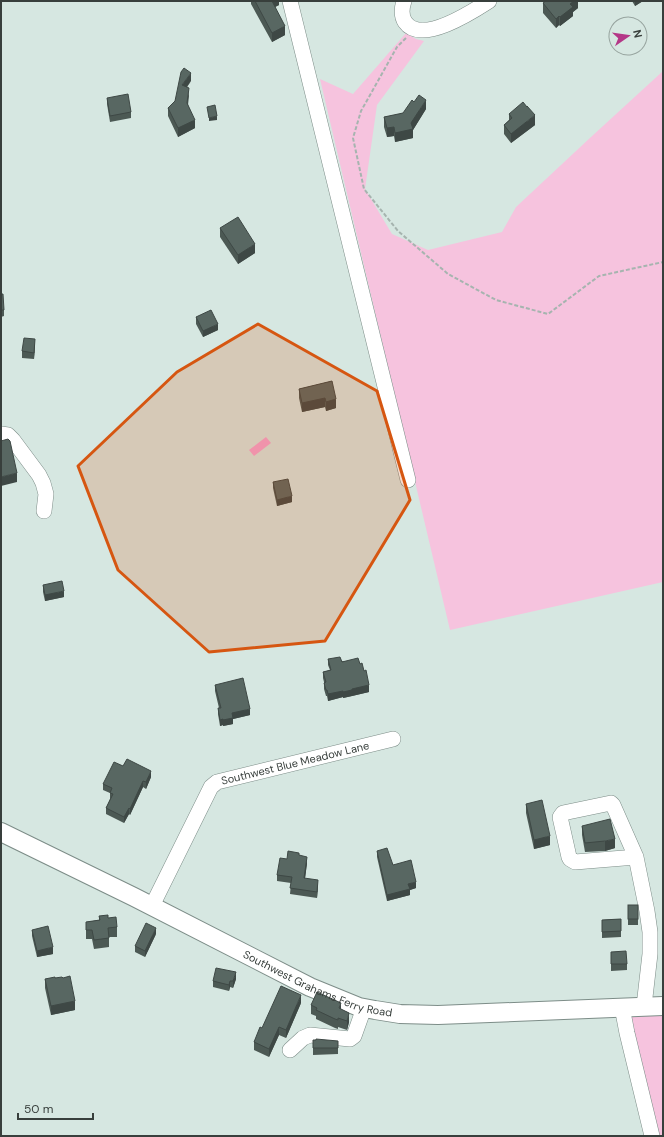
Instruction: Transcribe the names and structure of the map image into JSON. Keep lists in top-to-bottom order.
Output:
{
  "streets": {
    "main road": ["Southwest Grahams Ferry Road"],
    "street": ["Southwest Blue Meadow Lane"]
  },
  "crossings": [
    ["Southwest Blue Meadow Lane", "Southwest Grahams Ferry Road"]
  ],
  "scale_bar": "50 m",
  "north": "right"
}
